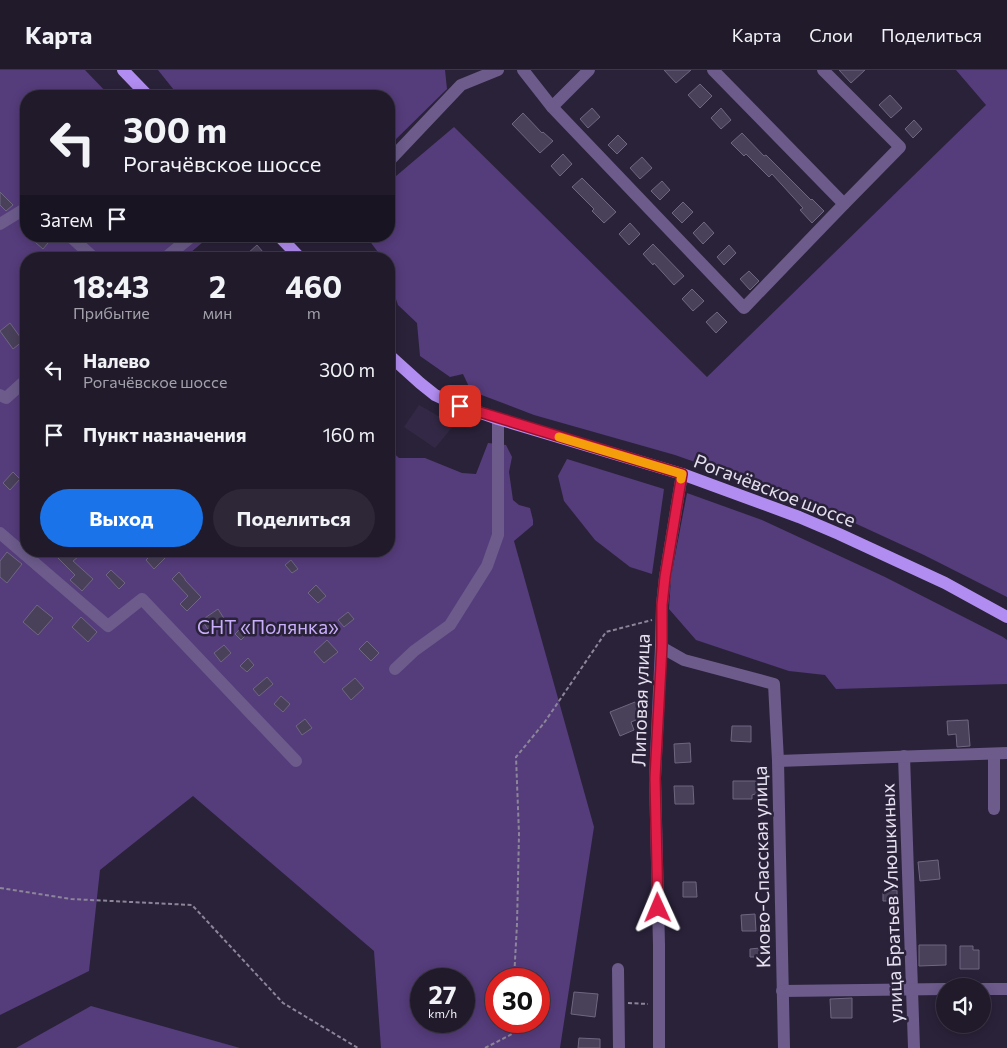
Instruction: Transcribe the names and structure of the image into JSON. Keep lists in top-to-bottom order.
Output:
{
  "streets": {
    "main road": ["Рогачёвское шоссе"],
    "street": ["Липовая улица", "Киово-Спасская улица", "улица Братьев Улюшкиных"]
  },
  "crossings": [
    ["Рогачёвское шоссе", "Липовая улица"],
    ["Липовая улица", "Киово-Спасская улица"]
  ],
  "parks": ["СНТ «Полянка»"],
  "page": {
    "header": "Карта",
    "nav": ["Карта", "Слои", "Поделиться"],
    "turn": ["300 m", "Рогачёвское шоссе"],
    "then": "Затем",
    "eta": [
      "18:43",
      "Прибытие",
      "2",
      "мин",
      "460",
      "m"
    ],
    "list": [
      {
        "name": "Налево",
        "note": "Рогачёвское шоссе",
        "value": "300 m"
      },
      {
        "name": "Пункт назначения",
        "value": "160 m"
      }
    ],
    "buttons": ["Выход", "Поделиться"],
    "speed": "27 km/h",
    "limit": "30"
  }
}
